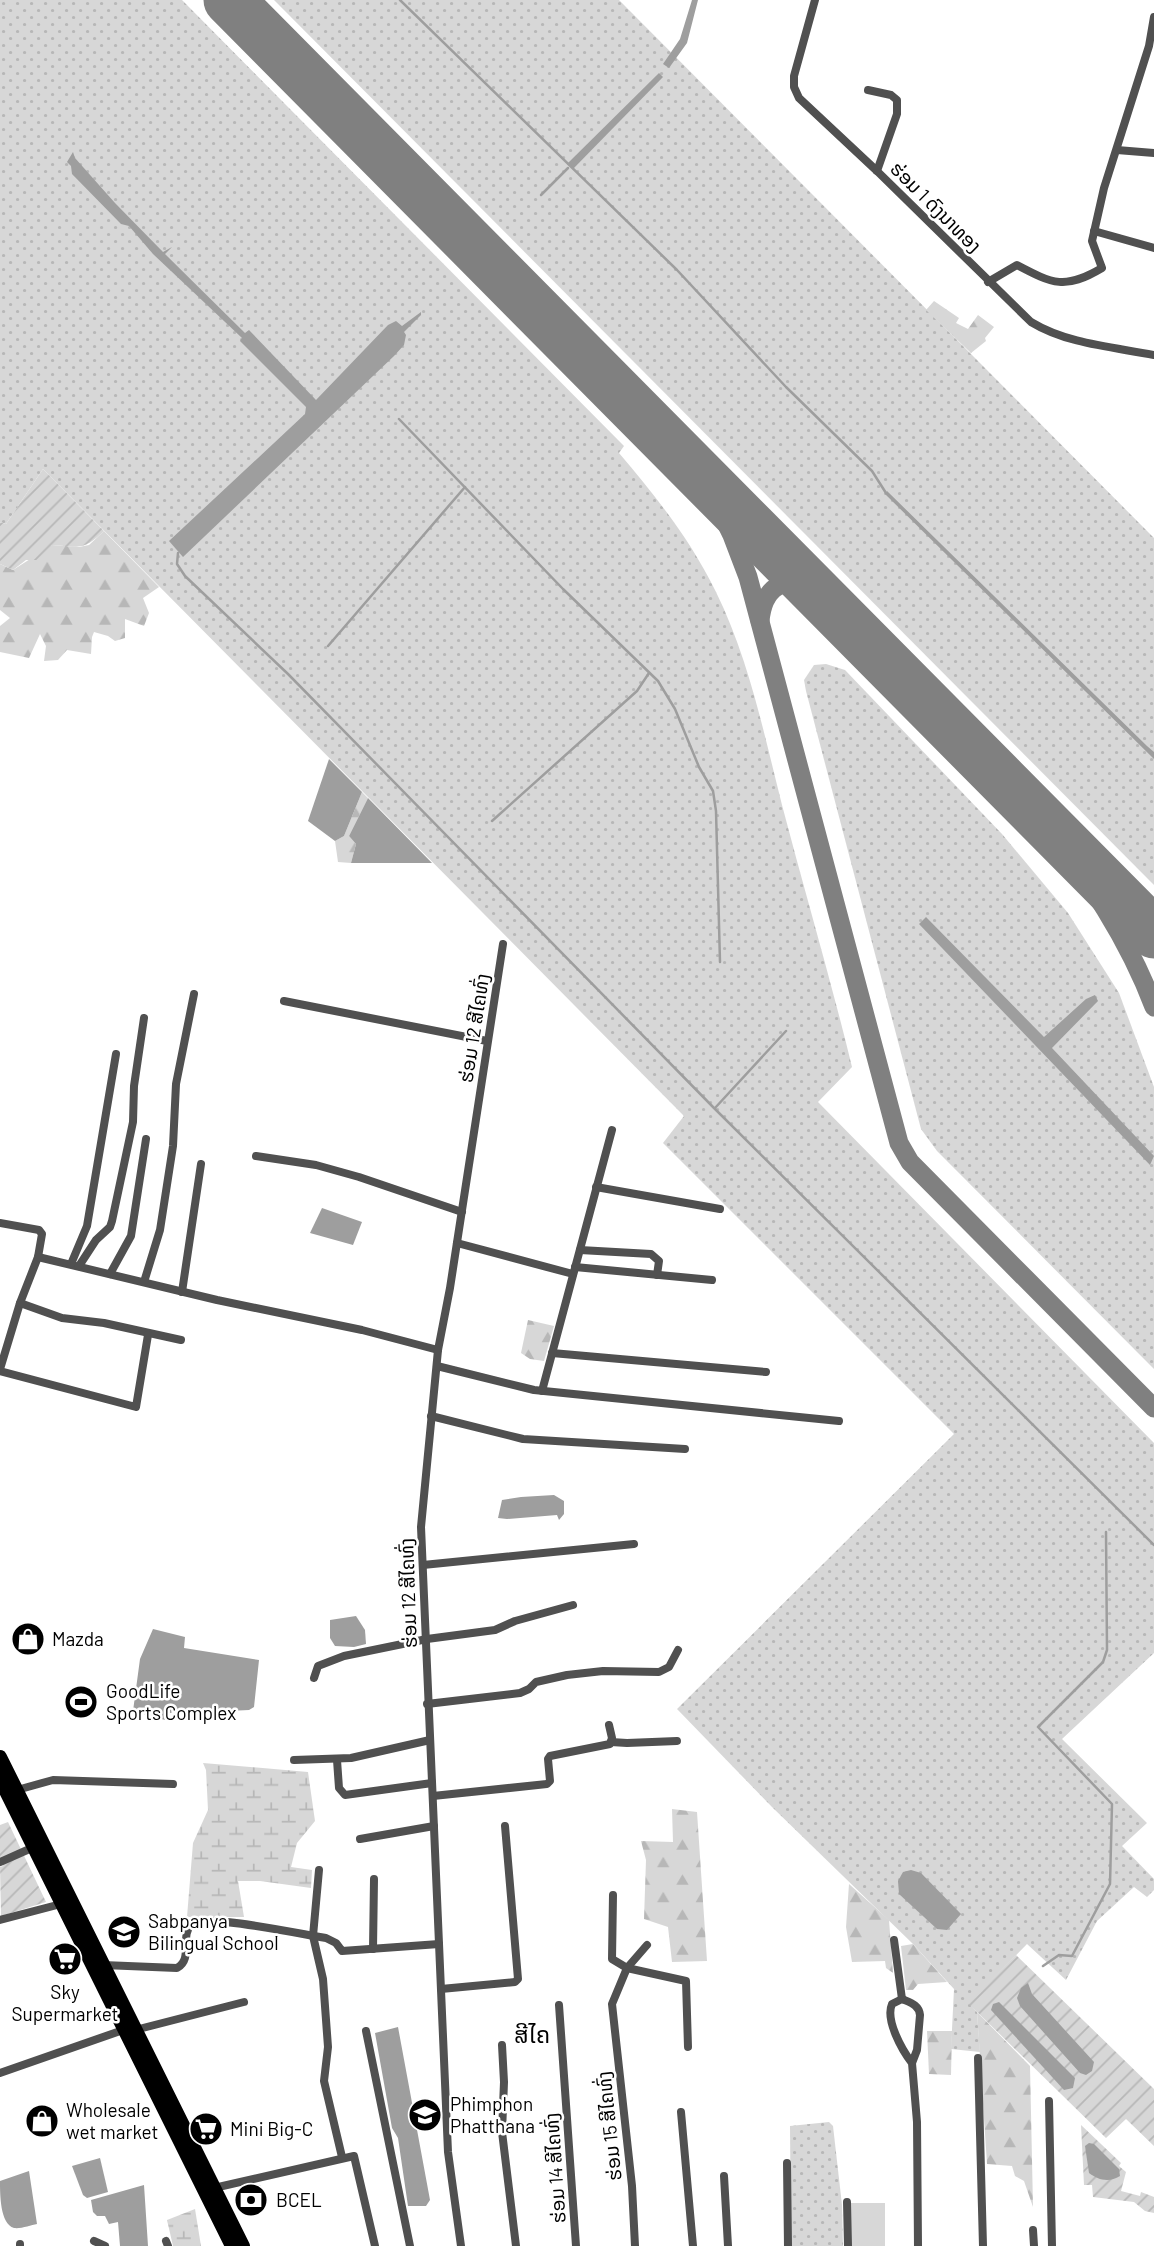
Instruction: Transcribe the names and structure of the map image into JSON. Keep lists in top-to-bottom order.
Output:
{
  "streets": {
    "street": [
      "ຮ່ອມ 1 ດົງນາທອງ",
      "ຮ່ອມ 12 ສີໄຄທົ່ງ",
      "ຮ່ອມ 15 ສີໄຄທົ່ງ",
      "ຮ່ອມ 14 ສີໄຄທົ່ງ"
    ]
  },
  "districts": ["ສີໄຄ"],
  "places": {
    "shop": ["Mazda", "Wholesale wet market"],
    "sports": ["GoodLife Sports Complex"],
    "school or university": ["Sabpanya Bilingual School", "Phimphon Phatthana"],
    "supermarket": ["Sky Supermarket", "Mini Big-C"],
    "bank": ["BCEL"]
  }
}
